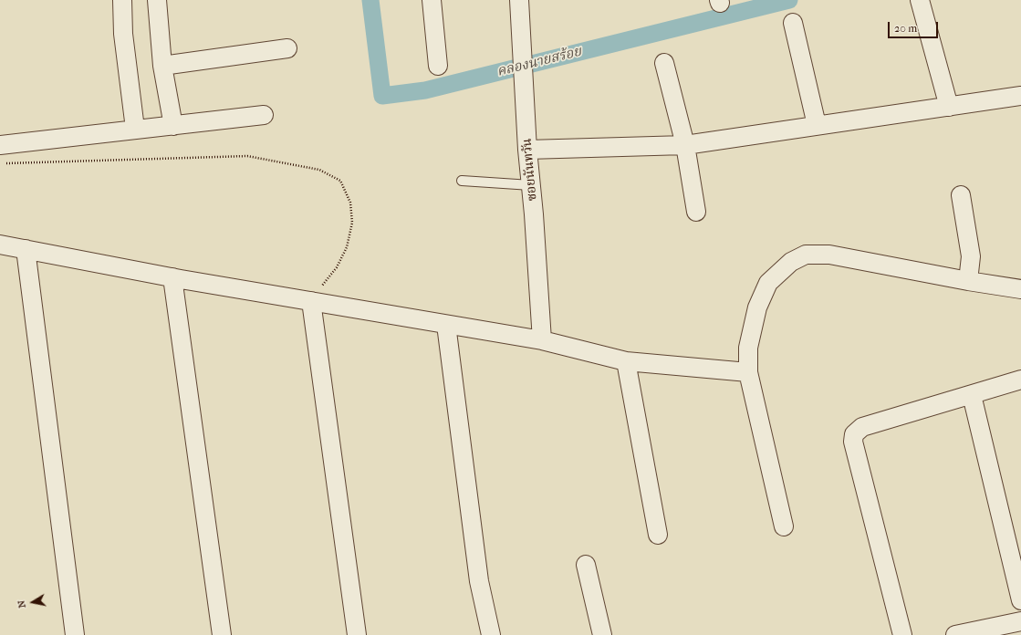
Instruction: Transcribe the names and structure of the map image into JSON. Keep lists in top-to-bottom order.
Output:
{
  "streets": {
    "street": ["ซอยนันทวัน"]
  },
  "water": ["คลองนายสร้อย"],
  "scale_bar": "20 m",
  "north": "left"
}
